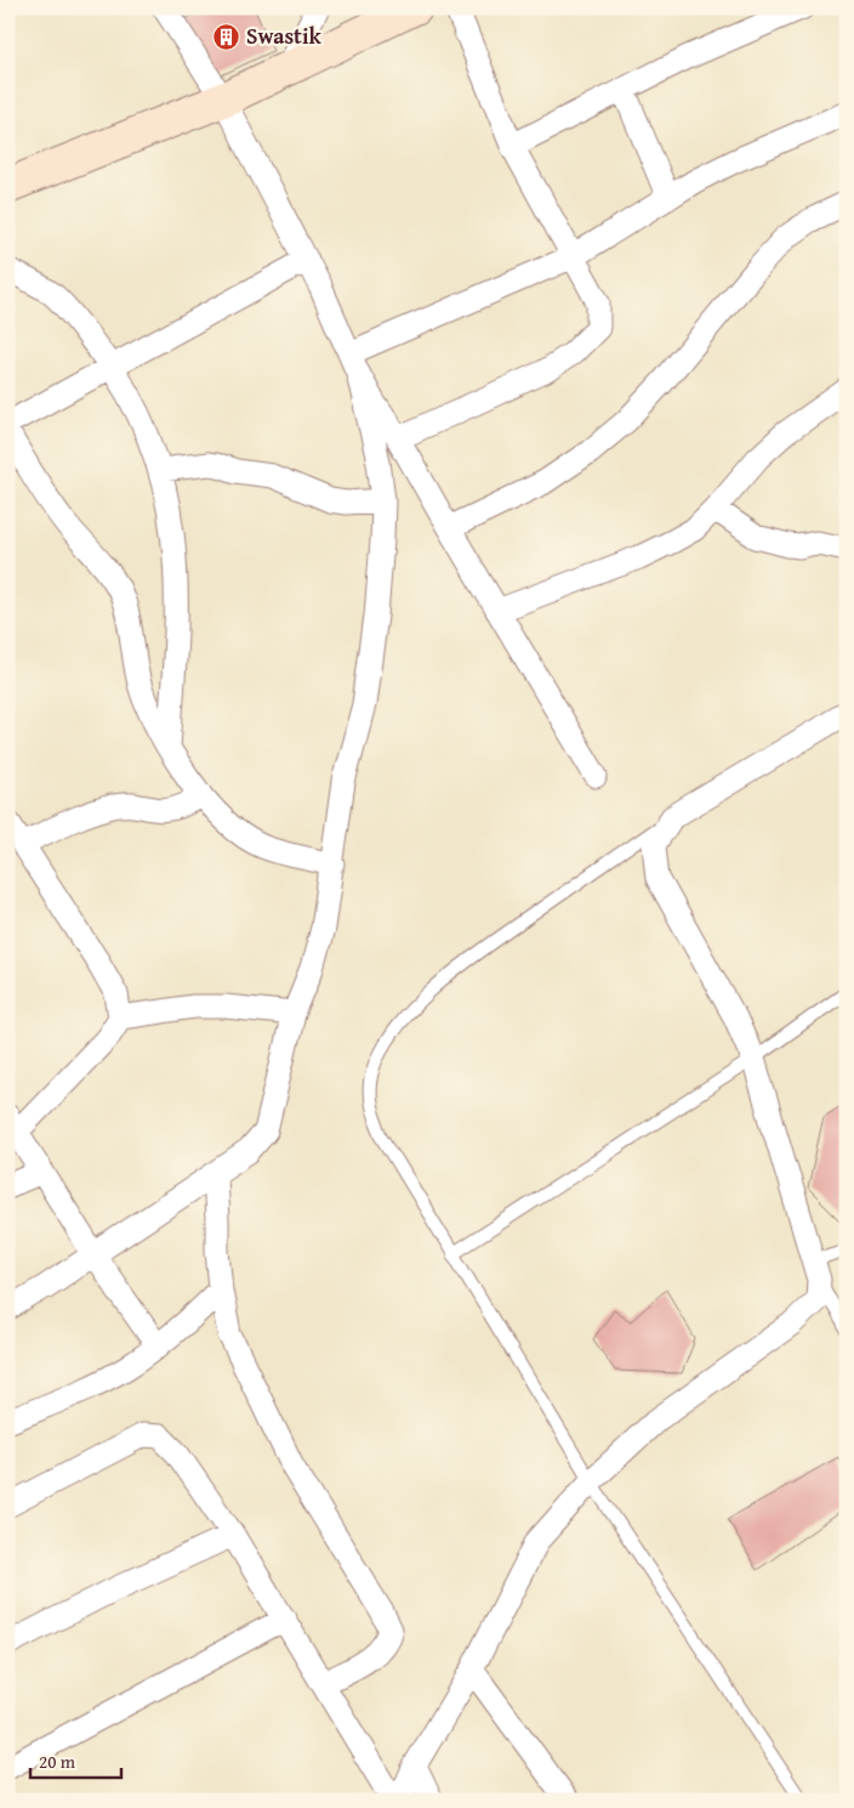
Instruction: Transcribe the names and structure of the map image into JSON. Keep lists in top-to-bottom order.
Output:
{
  "places": {
    "building": ["Swastik"]
  },
  "scale_bar": "20 m"
}
